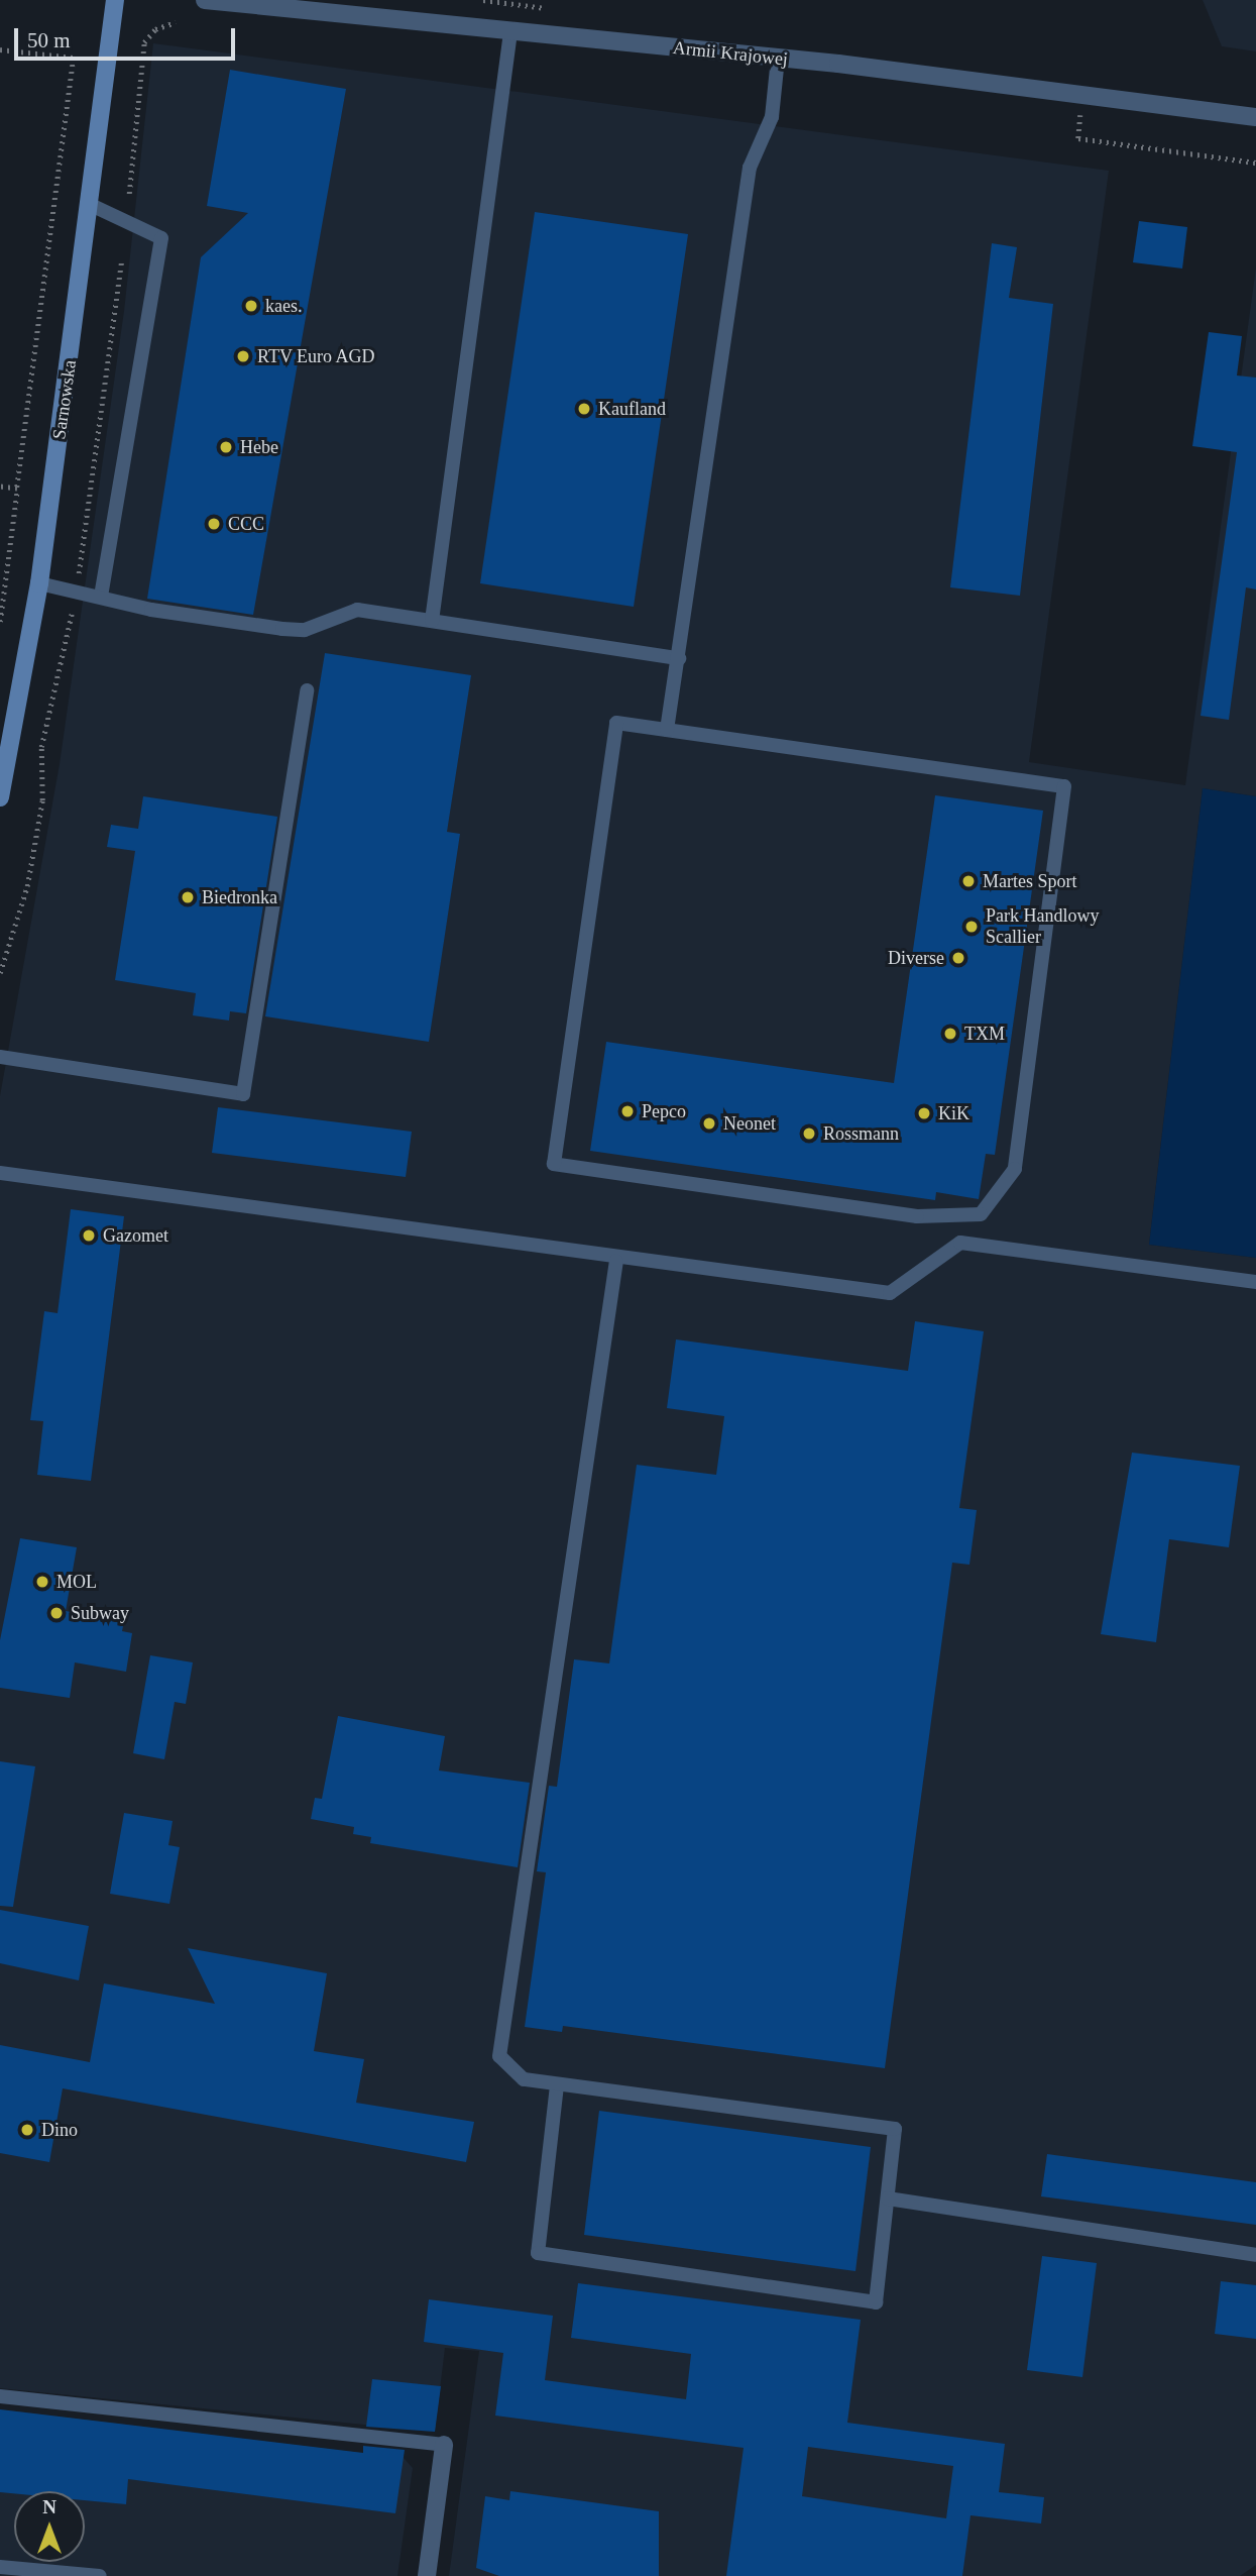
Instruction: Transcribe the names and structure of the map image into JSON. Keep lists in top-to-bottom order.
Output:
{
  "streets": {
    "main road": ["Sarnowska"],
    "street": ["Armii Krajowej"]
  },
  "places": [
    "kaes.",
    "RTV Euro AGD",
    "Kaufland",
    "Hebe",
    "CCC",
    "Martes Sport",
    "Biedronka",
    "Park Handlowy Scallier",
    "Diverse",
    "TXM",
    "Pepco",
    "KiK",
    "Neonet",
    "Rossmann",
    "Gazomet",
    "MOL",
    "Subway",
    "Dino"
  ],
  "scale_bar": "50 m",
  "north": "top"
}
